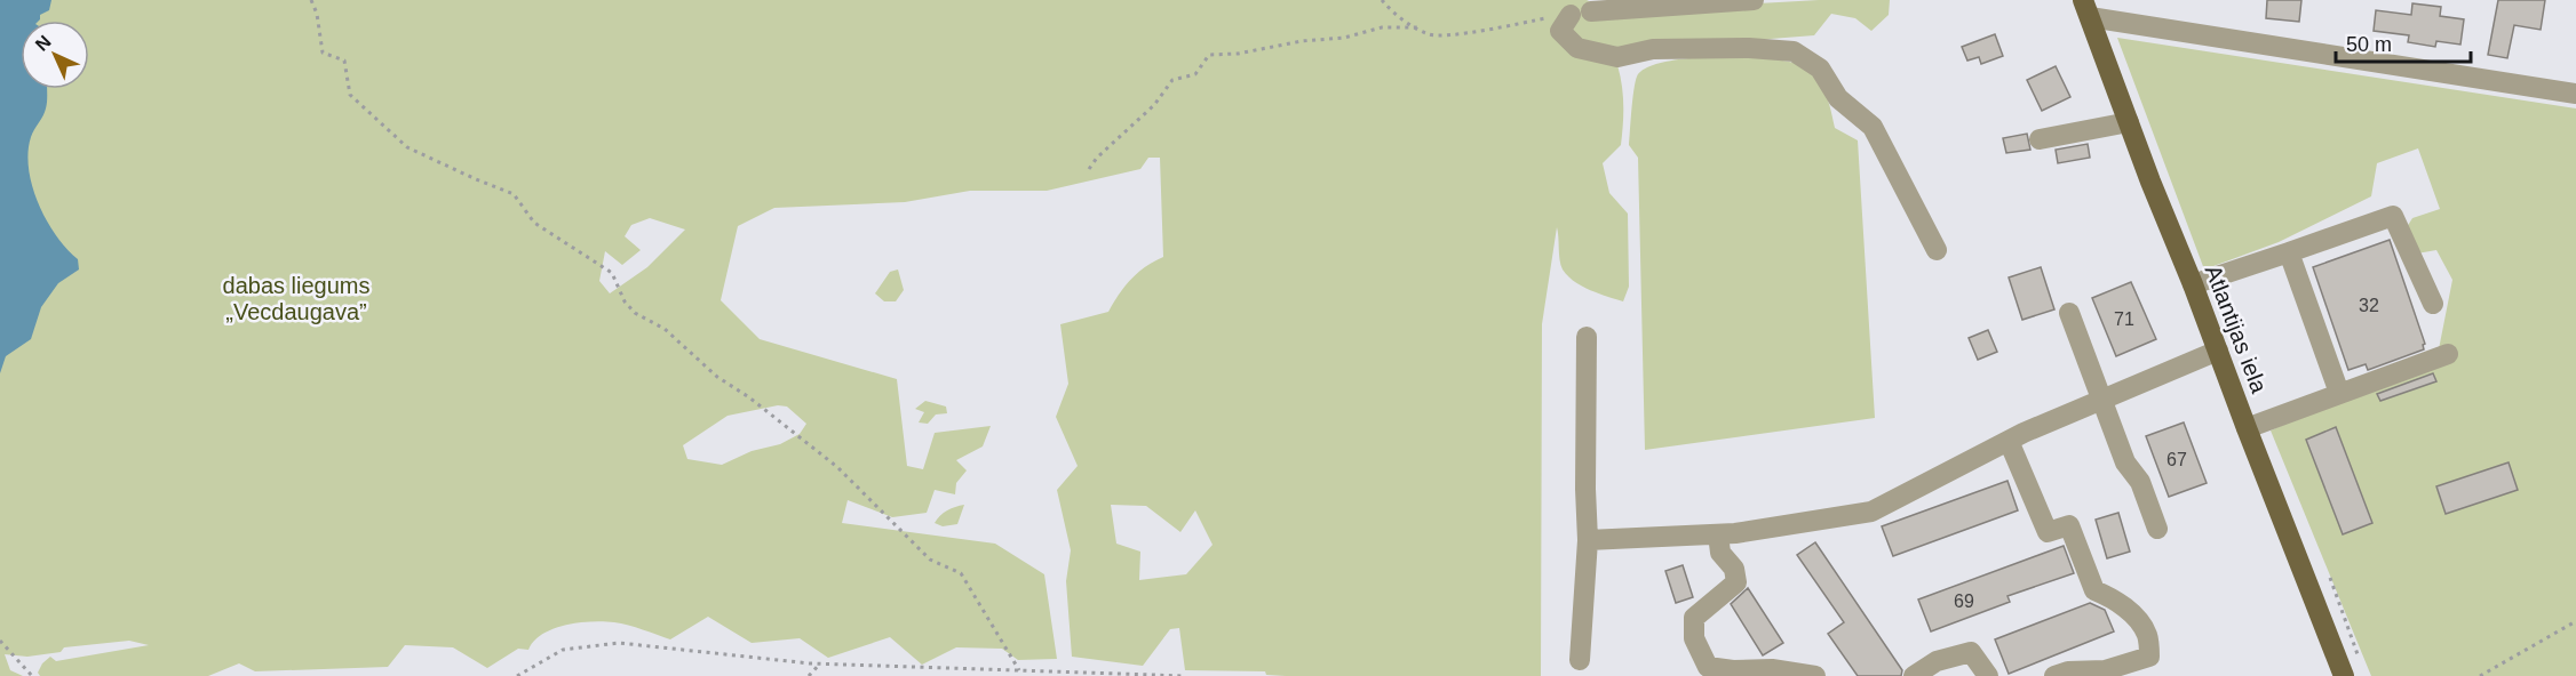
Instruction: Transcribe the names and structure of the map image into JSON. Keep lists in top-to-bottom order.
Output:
{
  "streets": {
    "main road": ["Atlantijas iela"]
  },
  "parks": ["dabas liegums „Vecdaugava”"],
  "house_numbers": [
    "32",
    "71",
    "67",
    "69"
  ],
  "scale_bar": "50 m",
  "north": "top left"
}
